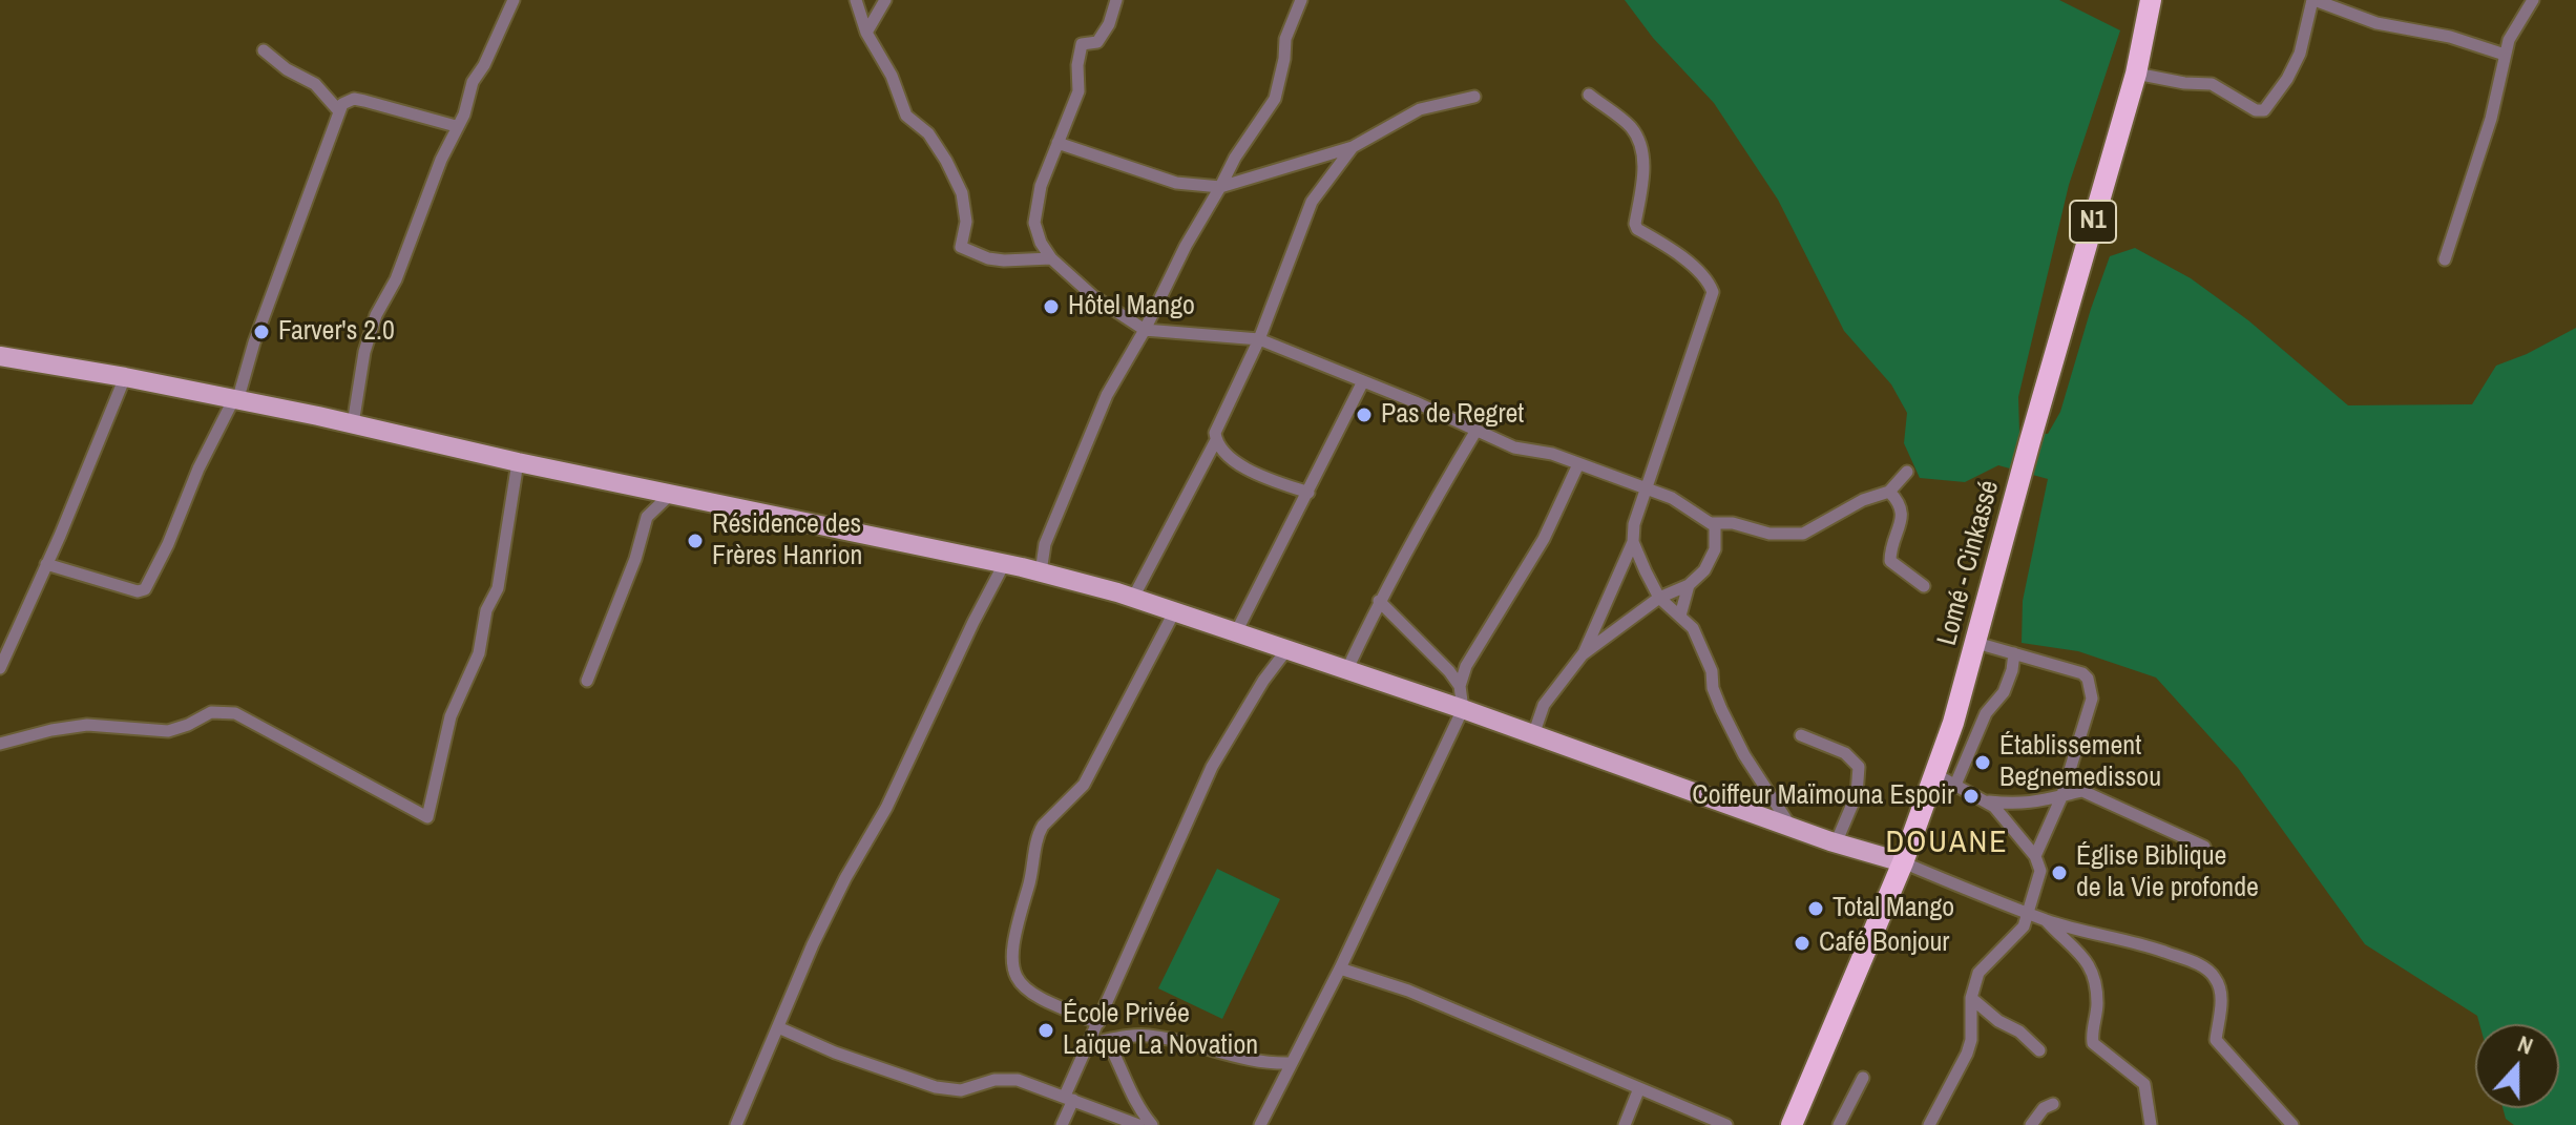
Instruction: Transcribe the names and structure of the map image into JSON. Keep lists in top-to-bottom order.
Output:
{
  "streets": {
    "highway": ["N1", "Lomé - Cinkassé"]
  },
  "districts": ["DOUANE"],
  "places": [
    "Hôtel Mango",
    "Farver's 2.0",
    "Pas de Regret",
    "Résidence des Frères Hanrion",
    "Établissement Begnemedissou",
    "Coiffeur Maïmouna Espoir",
    "Église Biblique de la Vie profonde",
    "Total Mango",
    "Café Bonjour",
    "École Privée Laïque La Novation"
  ],
  "north": "top"
}
